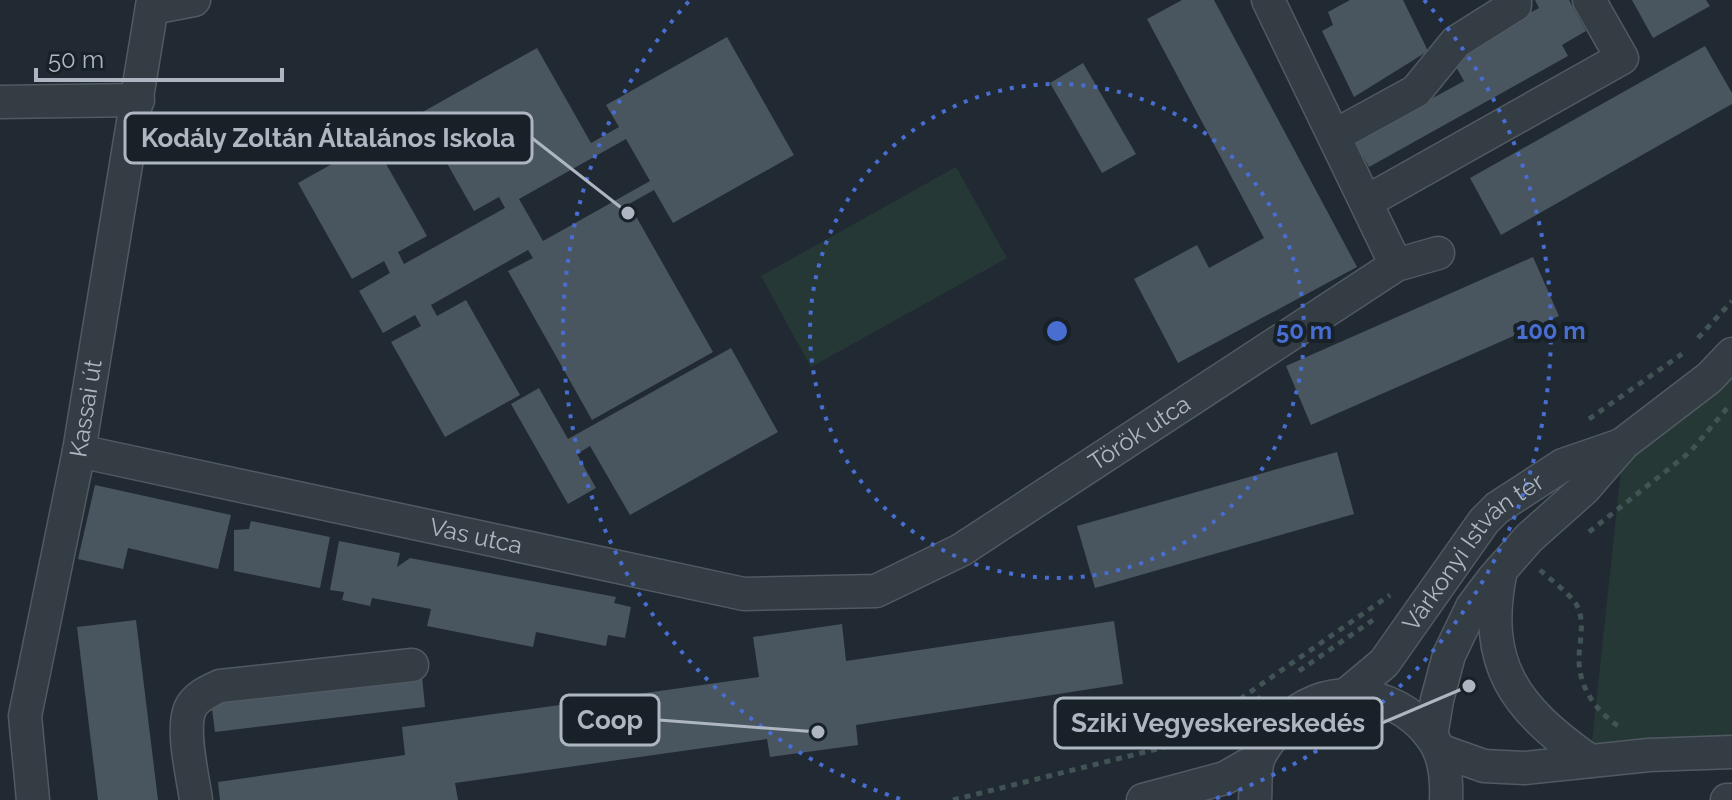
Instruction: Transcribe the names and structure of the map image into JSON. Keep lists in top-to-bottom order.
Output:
{
  "streets": {
    "street": [
      "Kassai út",
      "Török utca",
      "Vas utca",
      "Várkonyi István tér"
    ]
  },
  "crossings": [
    ["Kassai út", "Vas utca"],
    ["Török utca", "Vas utca"]
  ],
  "places": ["Kodály Zoltán Általános Iskola", "Sziki Vegyeskereskedés", "Coop"],
  "scale_bar": "50 m",
  "rings": ["50 m", "100 m"]
}
